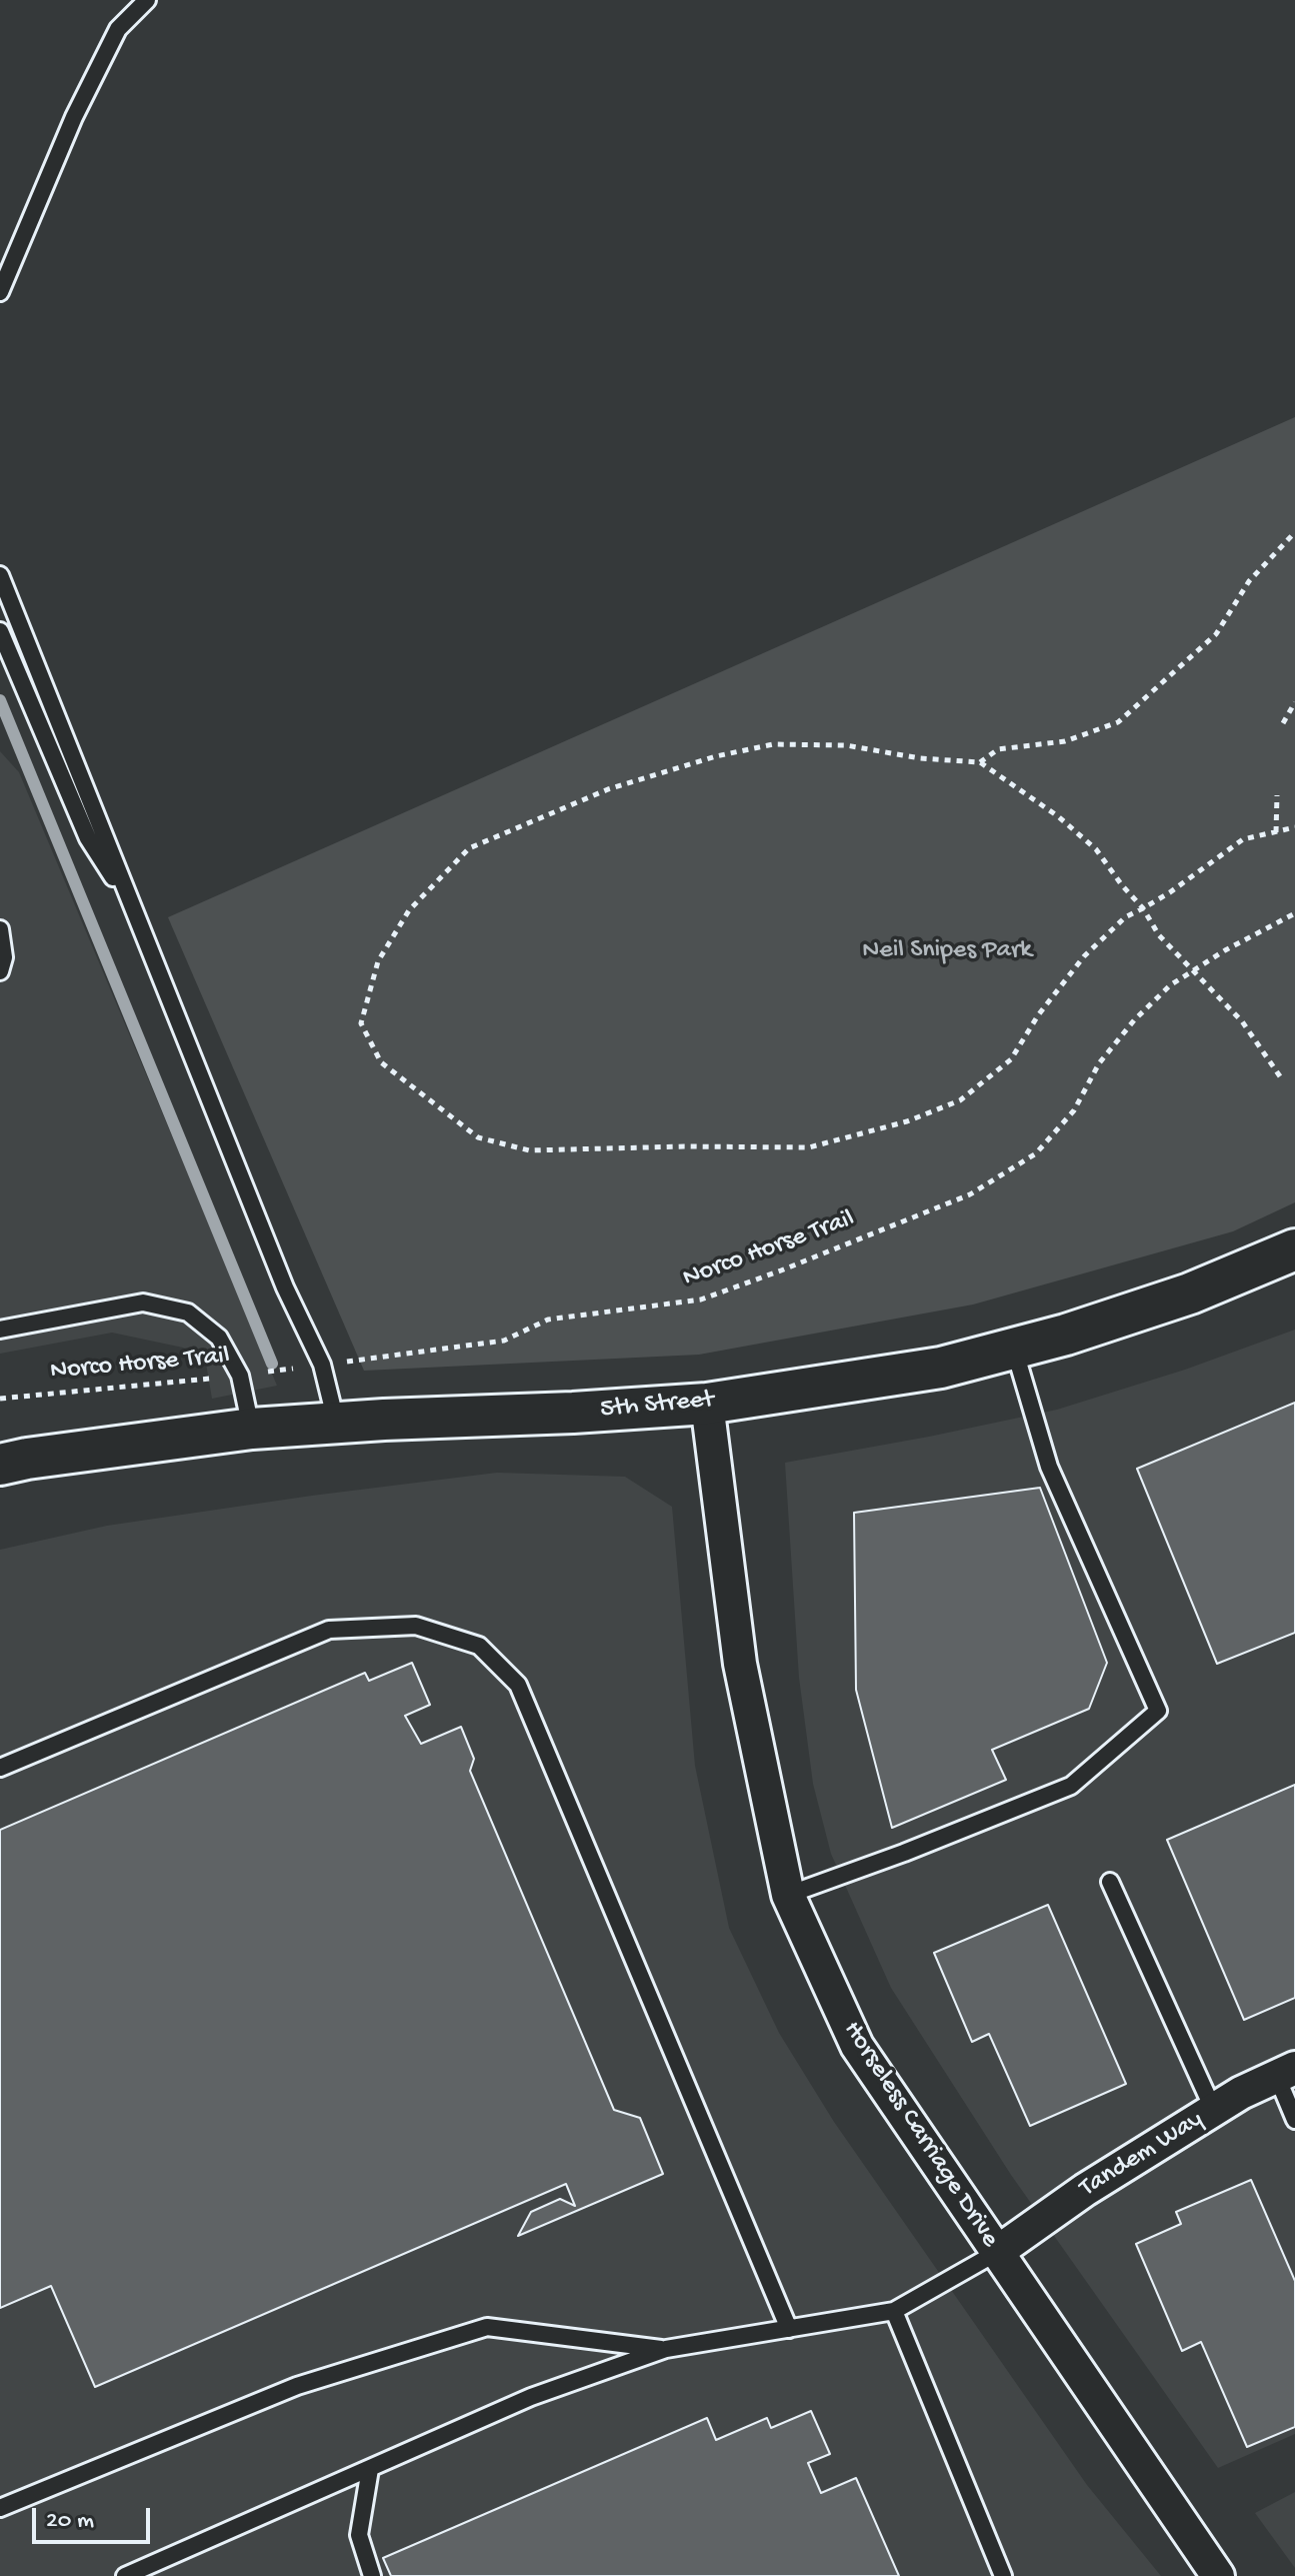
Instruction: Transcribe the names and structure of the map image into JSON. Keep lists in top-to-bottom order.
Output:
{
  "streets": {
    "street": ["5th Street", "Horseless Carriage Drive", "Tandem Way"],
    "path": ["Norco Horse Trail"]
  },
  "crossings": [
    ["5th Street", "Horseless Carriage Drive"],
    ["Horseless Carriage Drive", "Tandem Way"]
  ],
  "parks": ["Neil Snipes Park"],
  "scale_bar": "20 m"
}
